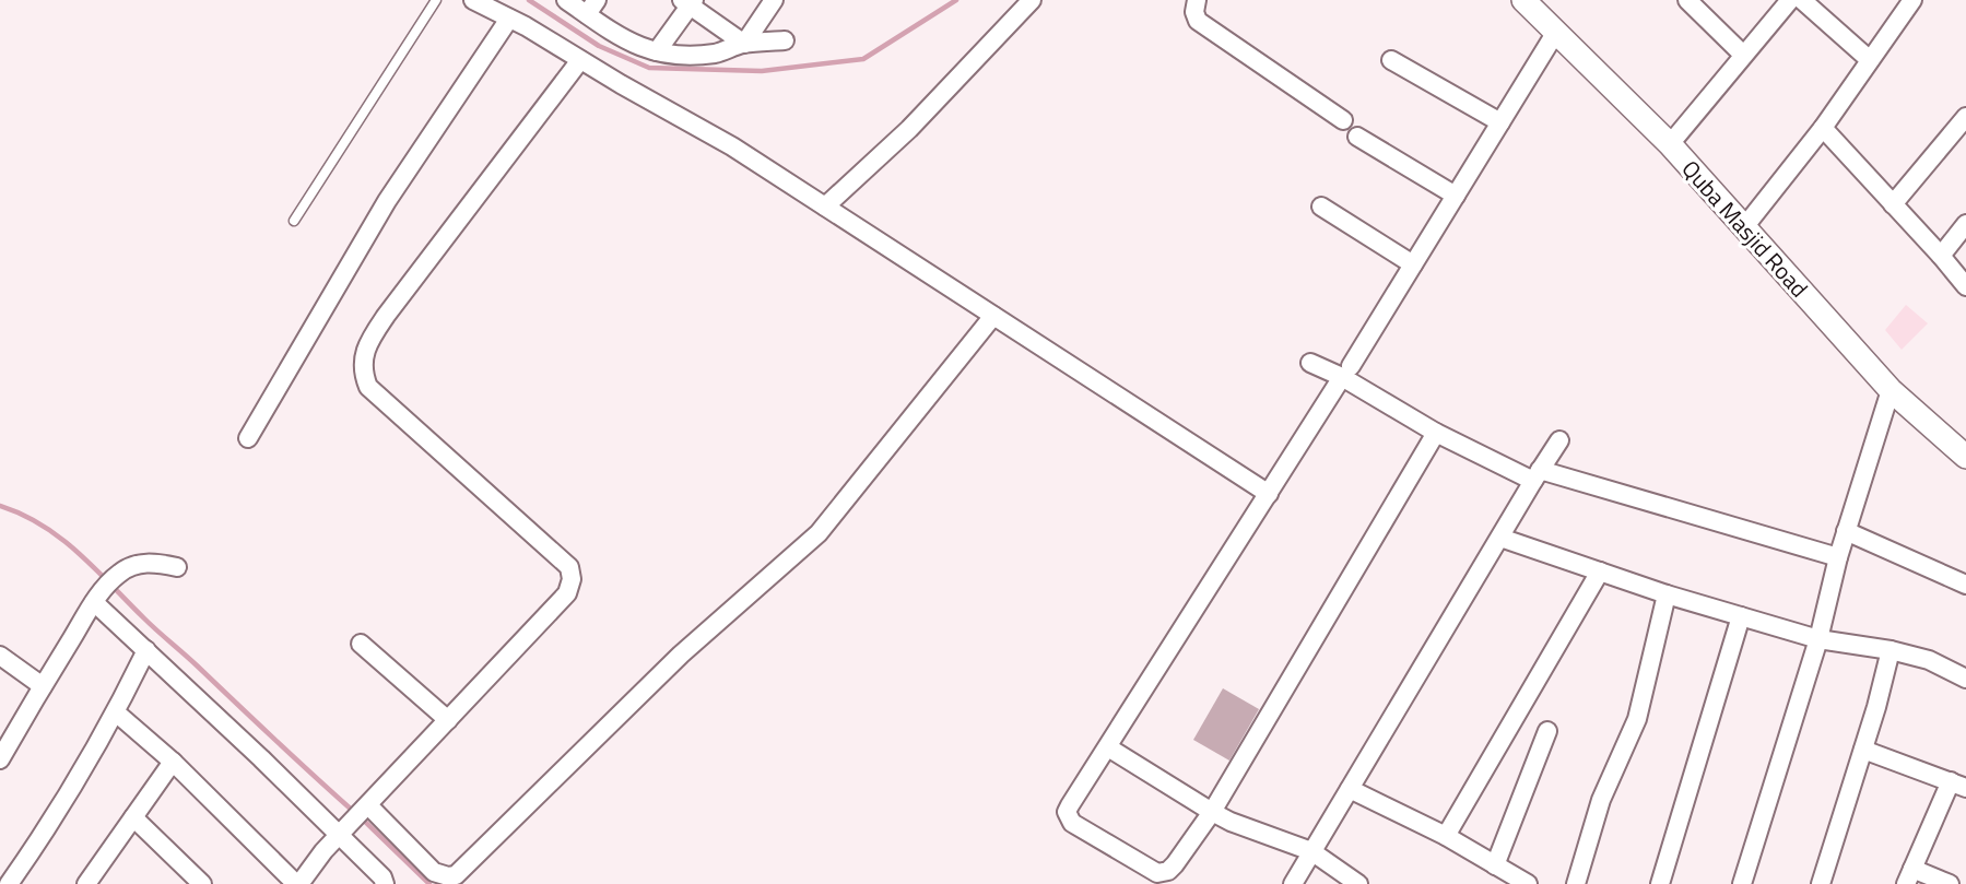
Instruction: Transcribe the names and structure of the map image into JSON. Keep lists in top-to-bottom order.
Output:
{
  "streets": {
    "street": ["Quba Masjid Road"]
  }
}
